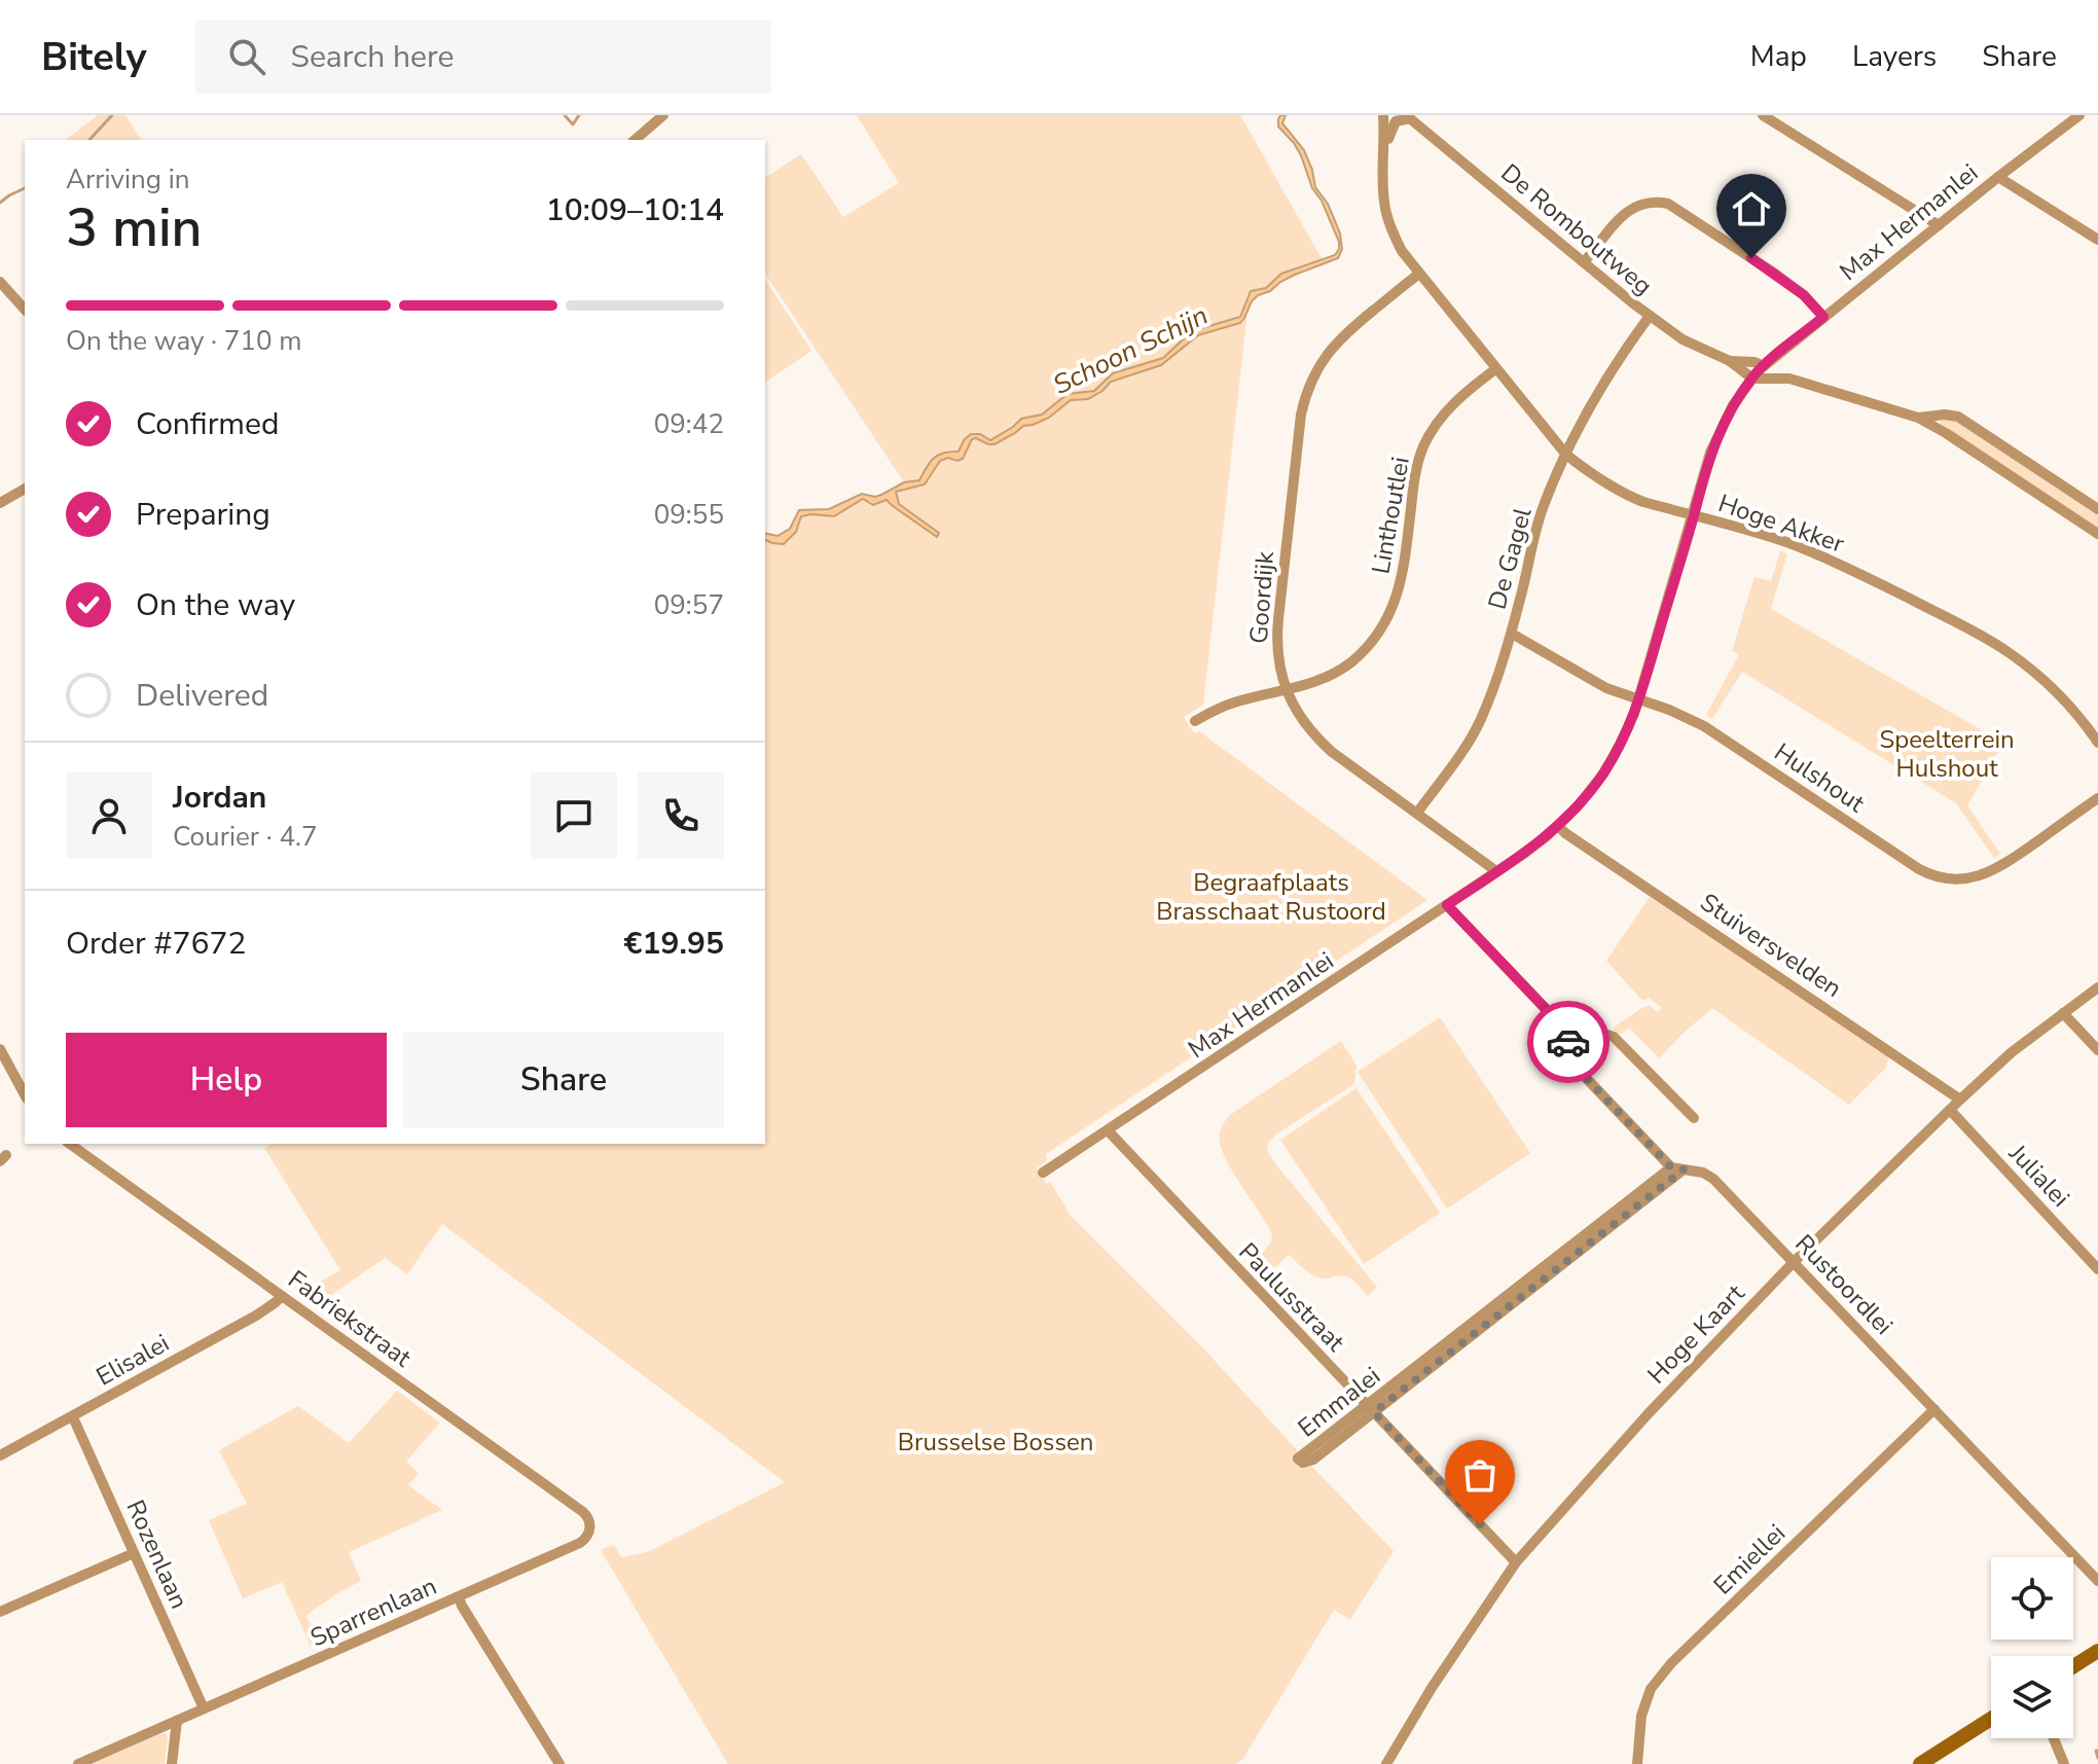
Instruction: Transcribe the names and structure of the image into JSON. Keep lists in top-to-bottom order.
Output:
{
  "streets": {
    "street": [
      "Max Hermanlei",
      "De Romboutweg",
      "Linthoutlei",
      "Hoge Akker",
      "De Gagel",
      "Goordijk",
      "Hulshout",
      "Stuiversvelden",
      "Julialei",
      "Rustoordlei",
      "Paulusstraat",
      "Fabriekstraat",
      "Hoge Kaart",
      "Elisalei",
      "Emmalei",
      "Rozenlaan",
      "Emiellei",
      "Sparrenlaan"
    ]
  },
  "crossings": [
    ["Max Hermanlei", "De Romboutweg"],
    ["Max Hermanlei", "Hoge Akker"],
    ["Max Hermanlei", "Goordijk"],
    ["Max Hermanlei", "Hulshout"],
    ["Max Hermanlei", "Stuiversvelden"],
    ["Max Hermanlei", "Paulusstraat"],
    ["De Romboutweg", "Hoge Akker"],
    ["De Romboutweg", "De Gagel"],
    ["Linthoutlei", "Hoge Akker"],
    ["Linthoutlei", "Goordijk"],
    ["Hoge Akker", "De Gagel"],
    ["Hoge Akker", "Goordijk"],
    ["De Gagel", "Goordijk"],
    ["De Gagel", "Hulshout"],
    ["Stuiversvelden", "Hoge Kaart"],
    ["Julialei", "Hoge Kaart"],
    ["Rustoordlei", "Hoge Kaart"],
    ["Rustoordlei", "Emmalei"],
    ["Rustoordlei", "Emiellei"],
    ["Paulusstraat", "Hoge Kaart"],
    ["Paulusstraat", "Emmalei"],
    ["Fabriekstraat", "Elisalei"],
    ["Fabriekstraat", "Sparrenlaan"],
    ["Elisalei", "Rozenlaan"],
    ["Rozenlaan", "Sparrenlaan"]
  ],
  "water": ["Schoon Schijn"],
  "parks": ["Speelterrein Hulshout", "Begraafplaats Brasschaat Rustoord", "Brusselse Bossen"],
  "page": {
    "header": "Bitely",
    "search": "Search here",
    "nav": ["Map", "Layers", "Share"],
    "heading": ["3 min", "Arriving in", "10:09–10:14"],
    "panel": [
      "Jordan",
      "Courier · 4.7",
      "Order #7672",
      "€19.95"
    ],
    "bar": "On the way · 710 m",
    "list": [
      ["Confirmed", "09:42"],
      ["Preparing", "09:55"],
      ["On the way", "09:57"],
      "Delivered"
    ],
    "buttons": ["Help", "Share"]
  }
}
